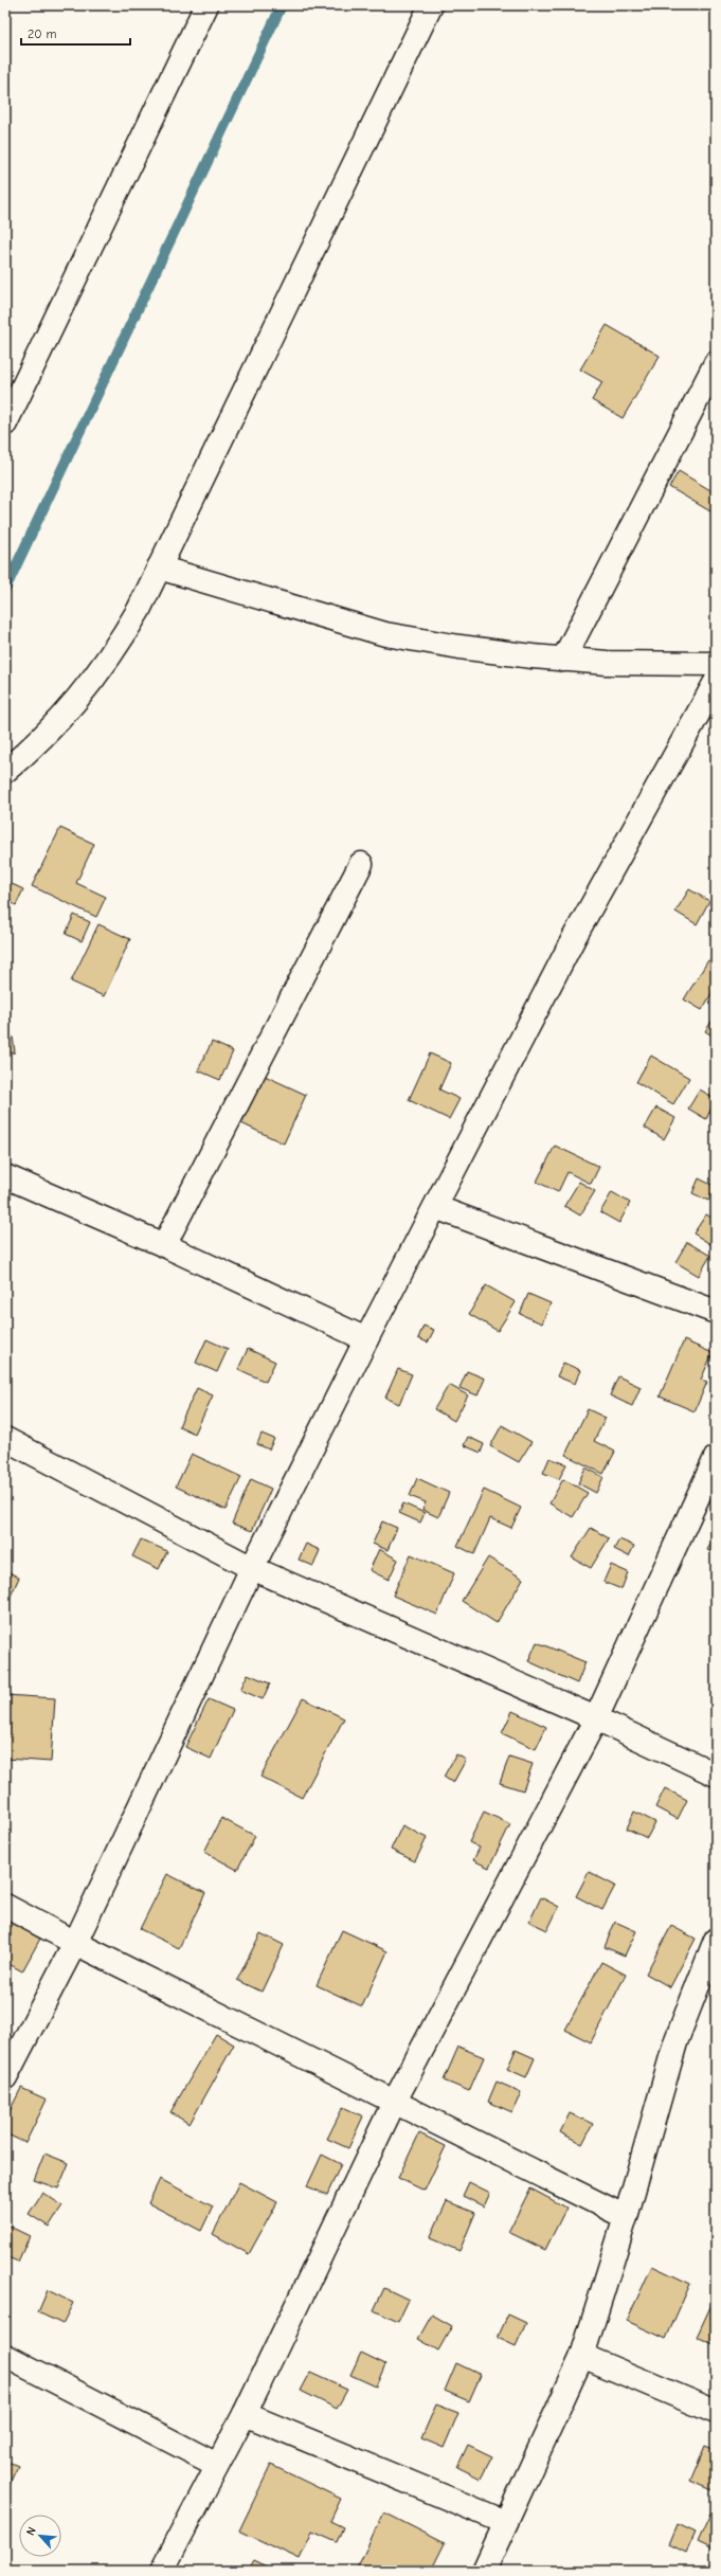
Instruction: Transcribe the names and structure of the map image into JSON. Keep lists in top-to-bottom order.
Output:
{
  "scale_bar": "20 m",
  "north": "top left"
}
